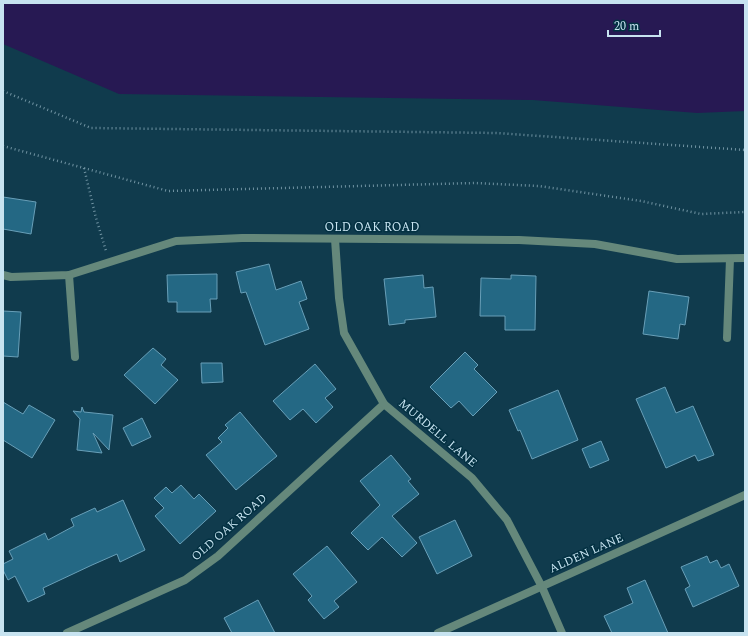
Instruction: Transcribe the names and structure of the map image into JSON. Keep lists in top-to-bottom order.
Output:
{
  "streets": {
    "street": ["OLD OAK ROAD", "MURDELL LANE", "ALDEN LANE"]
  },
  "crossings": [
    ["OLD OAK ROAD", "MURDELL LANE"],
    ["MURDELL LANE", "ALDEN LANE"]
  ],
  "scale_bar": "20 m"
}
